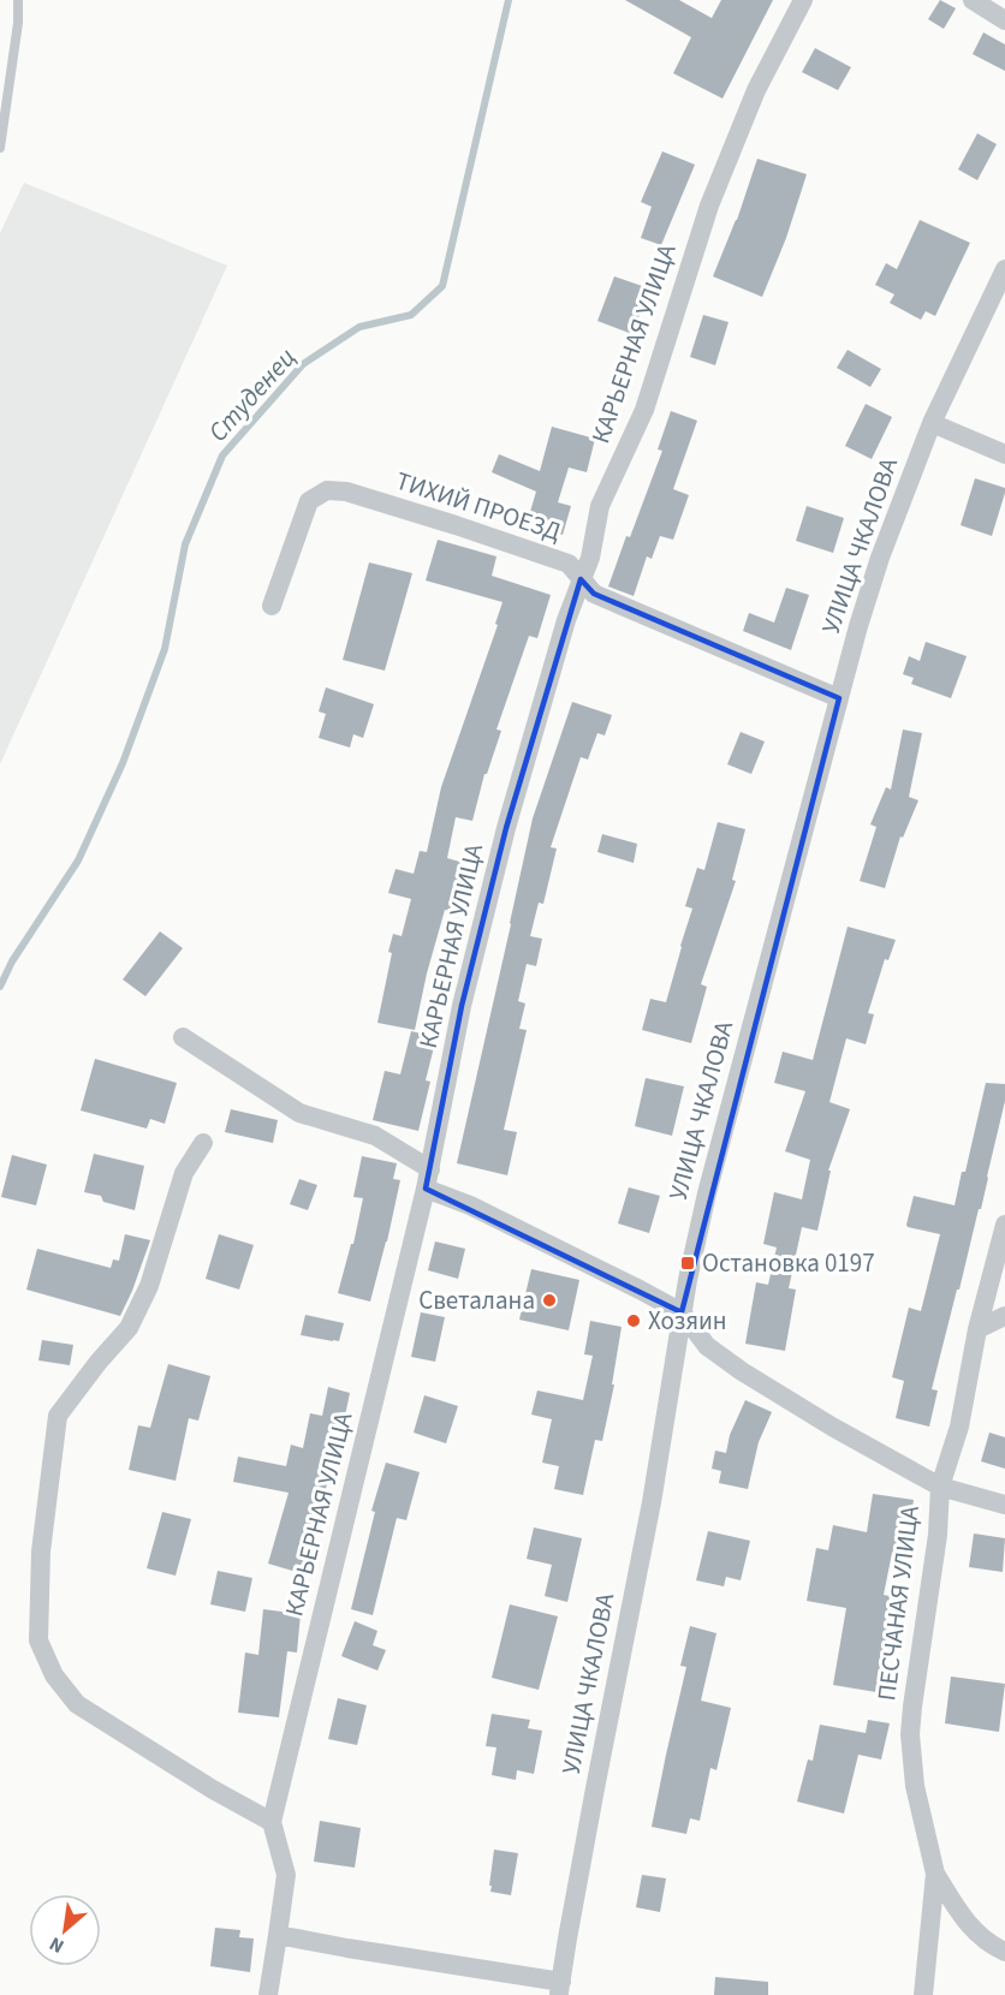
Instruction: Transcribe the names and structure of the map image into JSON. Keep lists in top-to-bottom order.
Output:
{
  "streets": {
    "street": [
      "КАРЬЕРНАЯ УЛИЦА",
      "ТИХИЙ ПРОЕЗД",
      "УЛИЦА ЧКАЛОВА",
      "ПЕСЧАНАЯ УЛИЦА"
    ]
  },
  "crossings": [
    ["КАРЬЕРНАЯ УЛИЦА", "ТИХИЙ ПРОЕЗД"],
    ["ТИХИЙ ПРОЕЗД", "УЛИЦА ЧКАЛОВА"]
  ],
  "water": ["Студенец"],
  "places": {
    "transit": ["Остановка 0197"],
    "other": ["Светалана", "Хозяин"]
  },
  "north": "bottom left"
}
